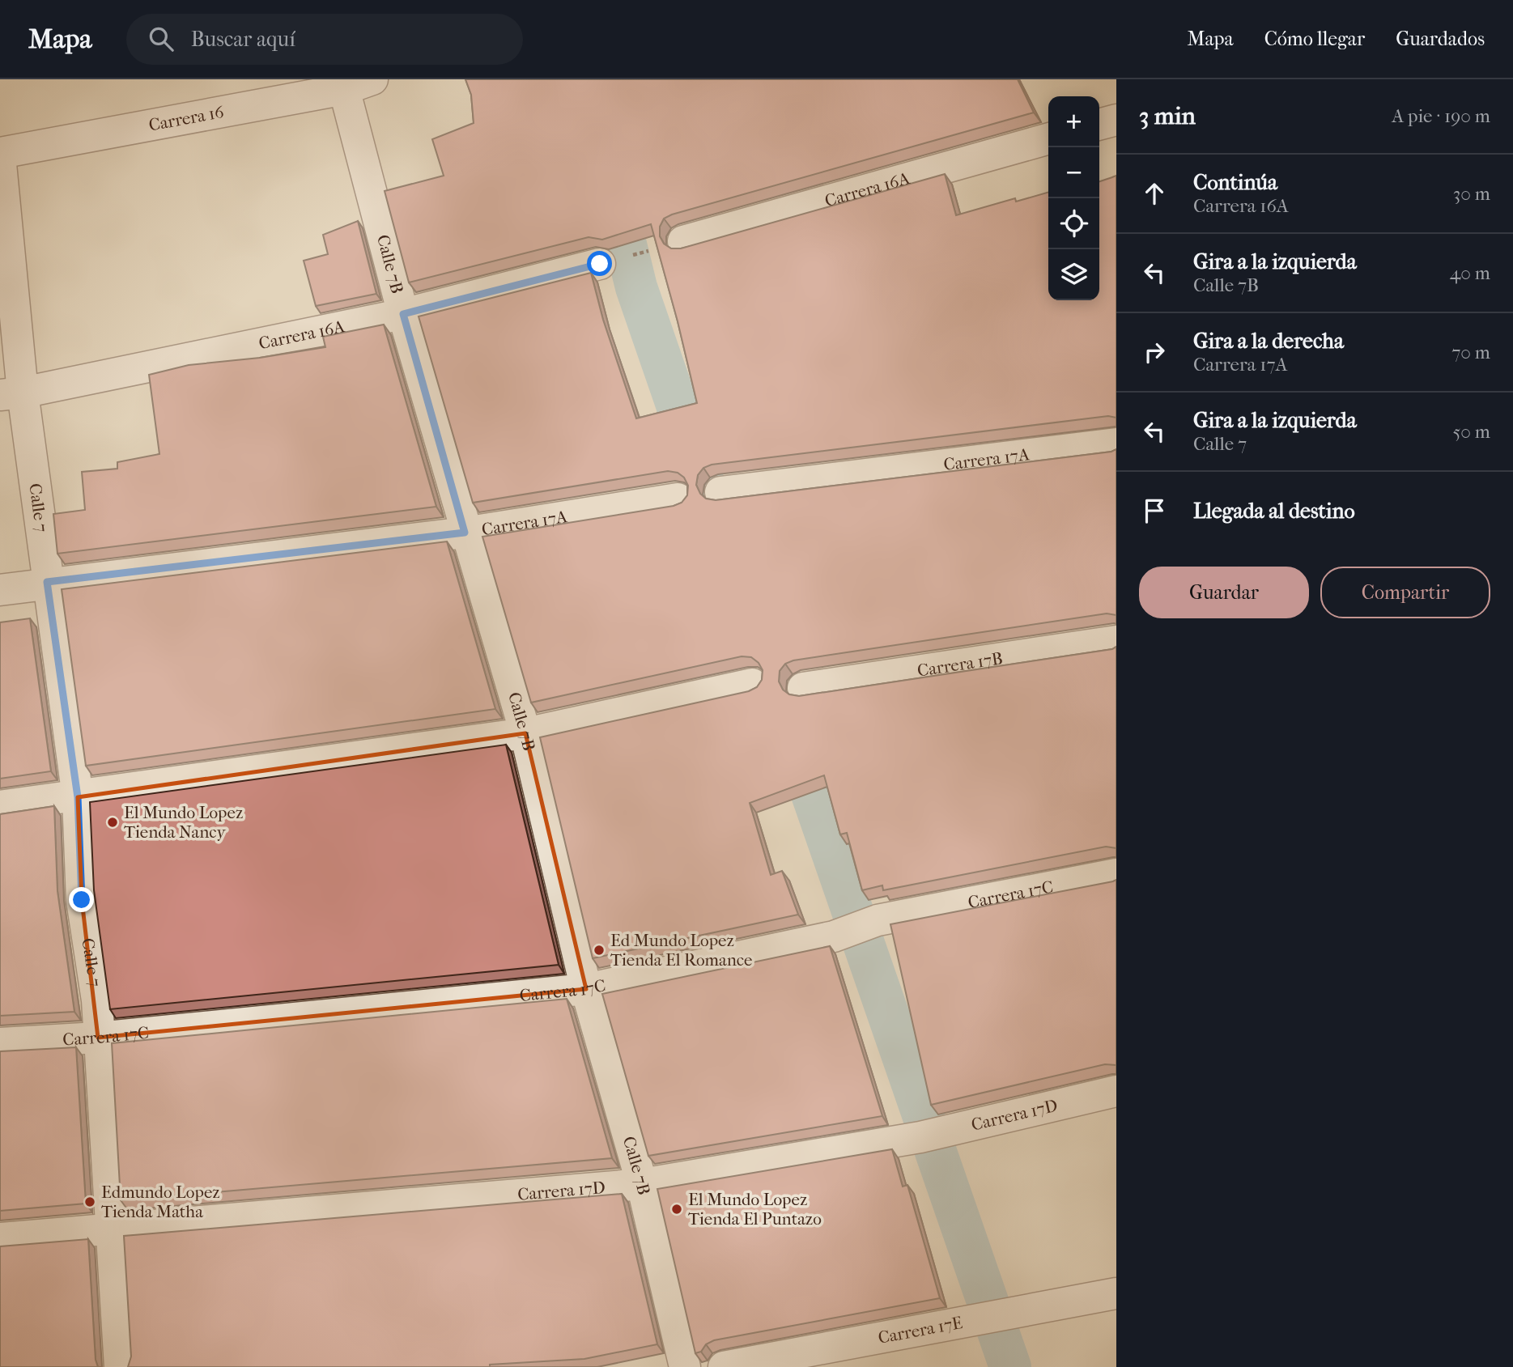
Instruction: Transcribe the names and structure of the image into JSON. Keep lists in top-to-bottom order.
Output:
{
  "streets": {
    "street": [
      "Carrera 16",
      "Carrera 16A",
      "Calle 7B",
      "Carrera 17A",
      "Calle 7",
      "Carrera 17B",
      "Carrera 17C",
      "Carrera 17D",
      "Carrera 17E"
    ]
  },
  "crossings": [
    ["Carrera 16", "Calle 7B"],
    ["Carrera 16", "Calle 7"],
    ["Carrera 16A", "Calle 7B"],
    ["Carrera 16A", "Calle 7"],
    ["Calle 7B", "Carrera 17A"],
    ["Calle 7B", "Carrera 17C"],
    ["Calle 7B", "Carrera 17D"],
    ["Carrera 17A", "Calle 7"],
    ["Calle 7", "Carrera 17C"],
    ["Calle 7", "Carrera 17D"]
  ],
  "places": [
    "El Mundo Lopez Tienda Nancy",
    "Ed Mundo Lopez Tienda El Romance",
    "Edmundo Lopez Tienda Matha",
    "El Mundo Lopez Tienda El Puntazo"
  ],
  "page": {
    "header": "Mapa",
    "search": "Buscar aquí",
    "nav": ["Mapa", "Cómo llegar", "Guardados"],
    "heading": ["3 min", "A pie · 190 m"],
    "map_buttons": ["+", "−"],
    "list": [
      ["Continúa", "Carrera 16A", "30 m"],
      ["Gira a la izquierda", "Calle 7B", "40 m"],
      ["Gira a la derecha", "Carrera 17A", "70 m"],
      ["Gira a la izquierda", "Calle 7", "50 m"],
      "Llegada al destino"
    ],
    "buttons": ["Guardar", "Compartir"]
  }
}
